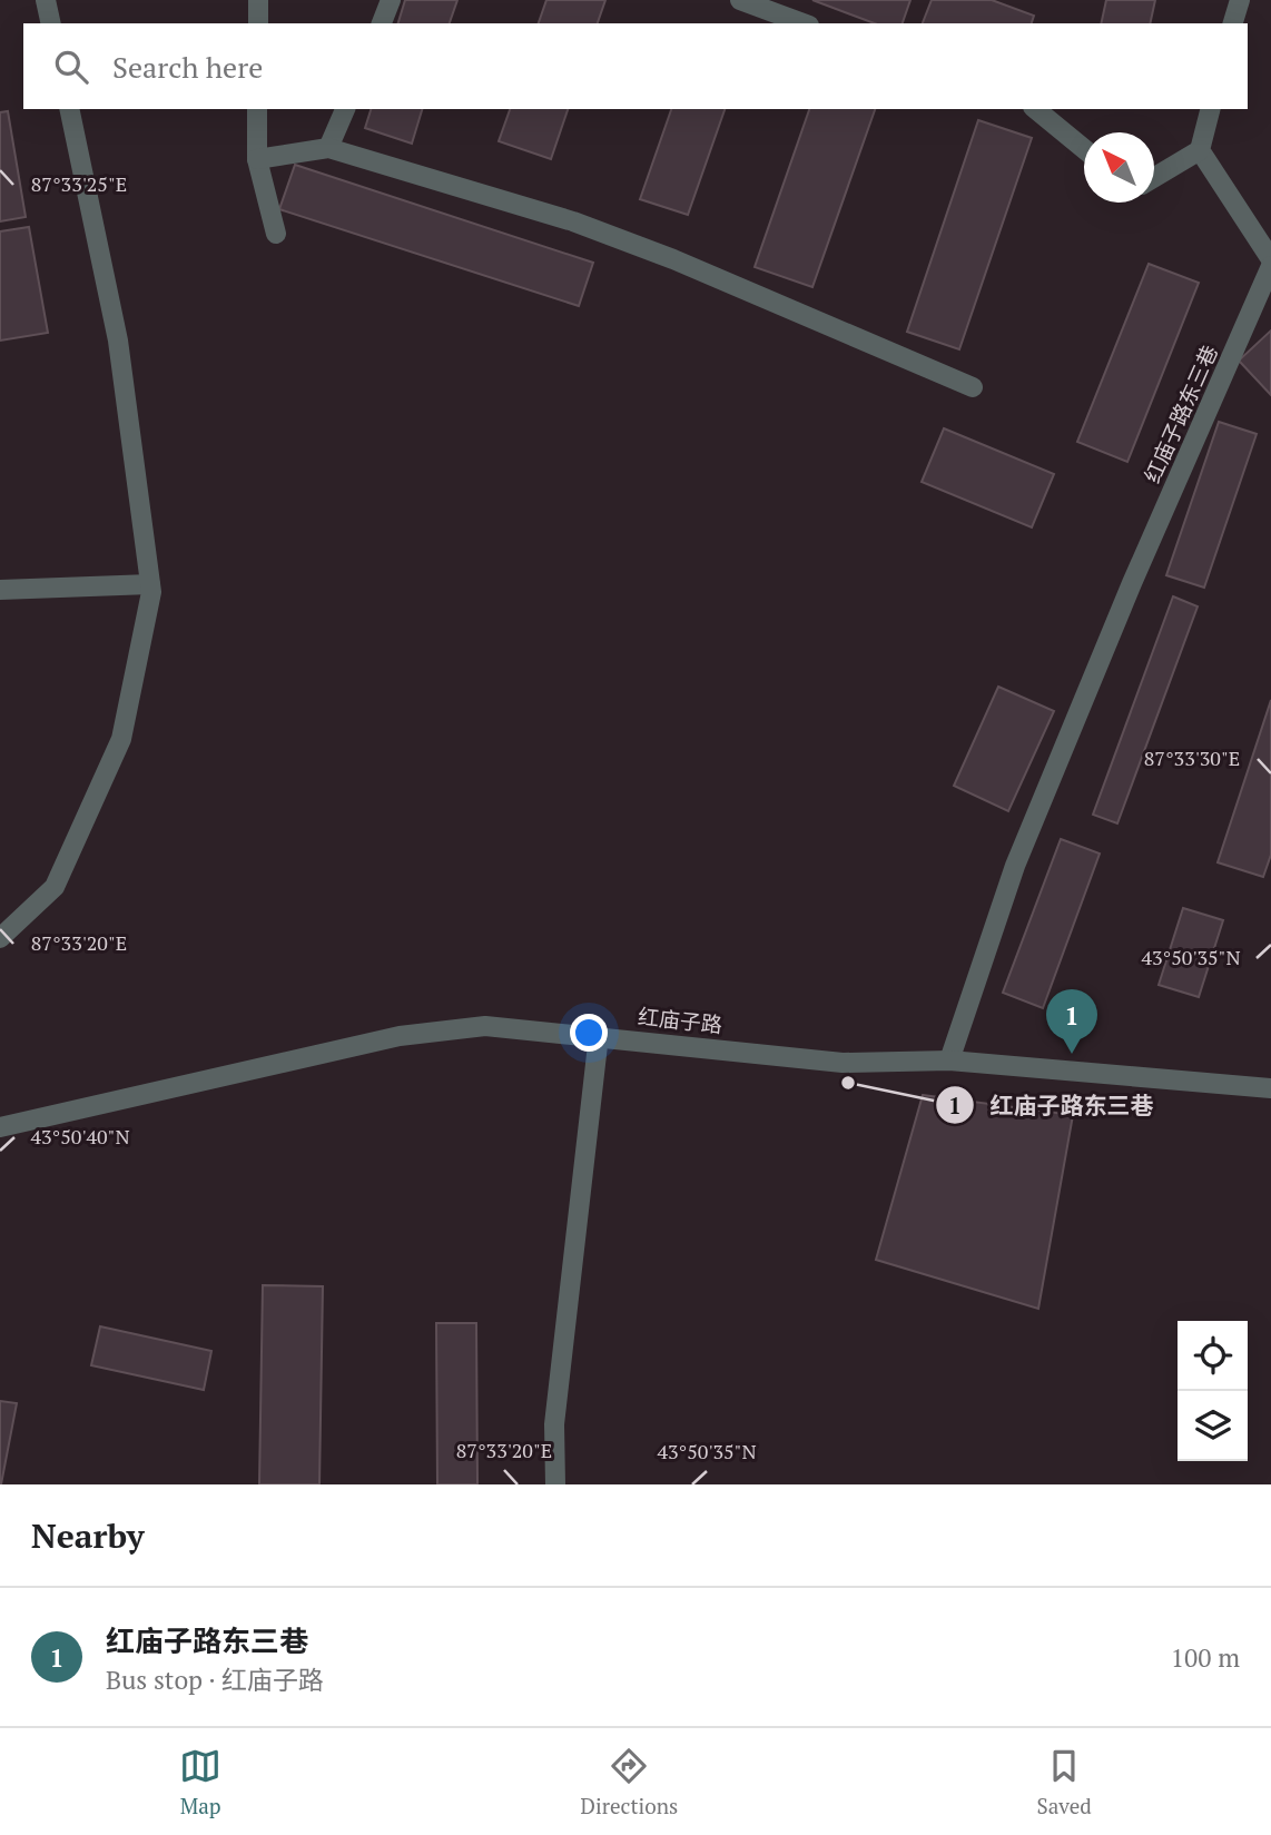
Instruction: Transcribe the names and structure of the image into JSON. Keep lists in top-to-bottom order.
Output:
{
  "streets": {
    "street": ["红庙子路东三巷", "红庙子路"]
  },
  "crossings": [
    ["红庙子路东三巷", "红庙子路"]
  ],
  "places": ["红庙子路东三巷"],
  "north": "top left",
  "page": {
    "search": "Search here",
    "pins": "1",
    "heading": "Nearby",
    "list": [
      {
        "mark": "1",
        "name": "红庙子路东三巷",
        "note": "Bus stop · 红庙子路",
        "value": "100 m"
      }
    ],
    "nav": ["Map", "Directions", "Saved"]
  },
  "coordinates": [
    "87°33'25\"E",
    "87°33'30\"E",
    "87°33'20\"E",
    "43°50'35\"N",
    "43°50'40\"N"
  ]
}
